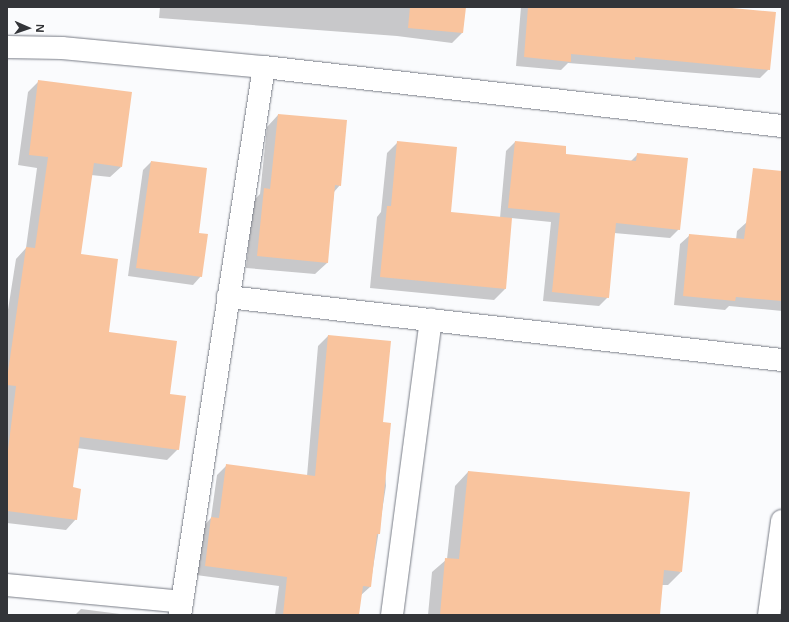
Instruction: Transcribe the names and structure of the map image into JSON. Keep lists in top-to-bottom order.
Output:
{
  "north": "right"
}
